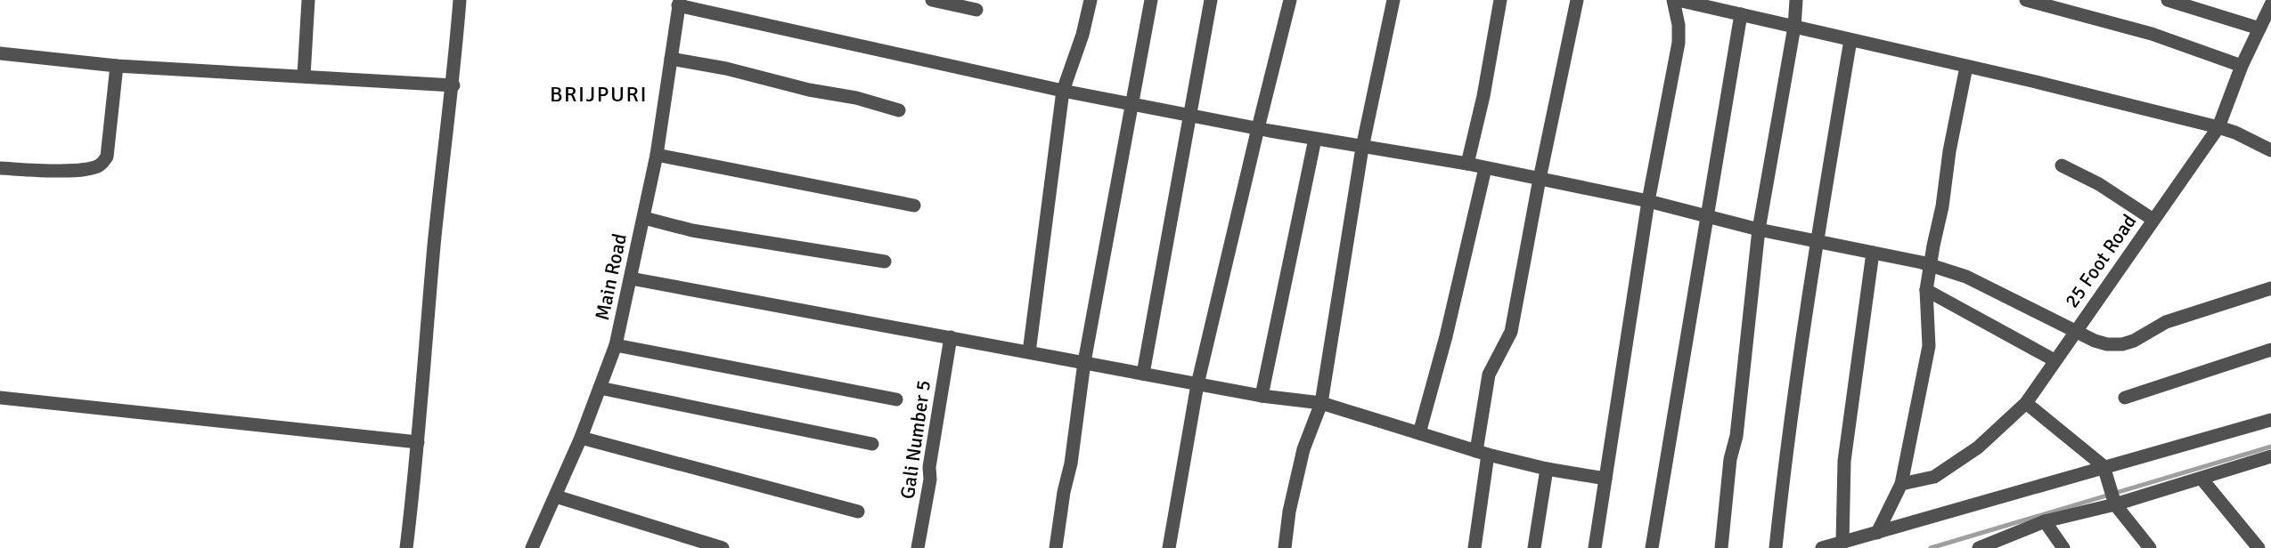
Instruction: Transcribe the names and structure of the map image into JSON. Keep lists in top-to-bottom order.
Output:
{
  "streets": {
    "street": ["25 Foot Road", "Main Road", "Gali Number 5"]
  },
  "districts": ["BRIJPURI"]
}
